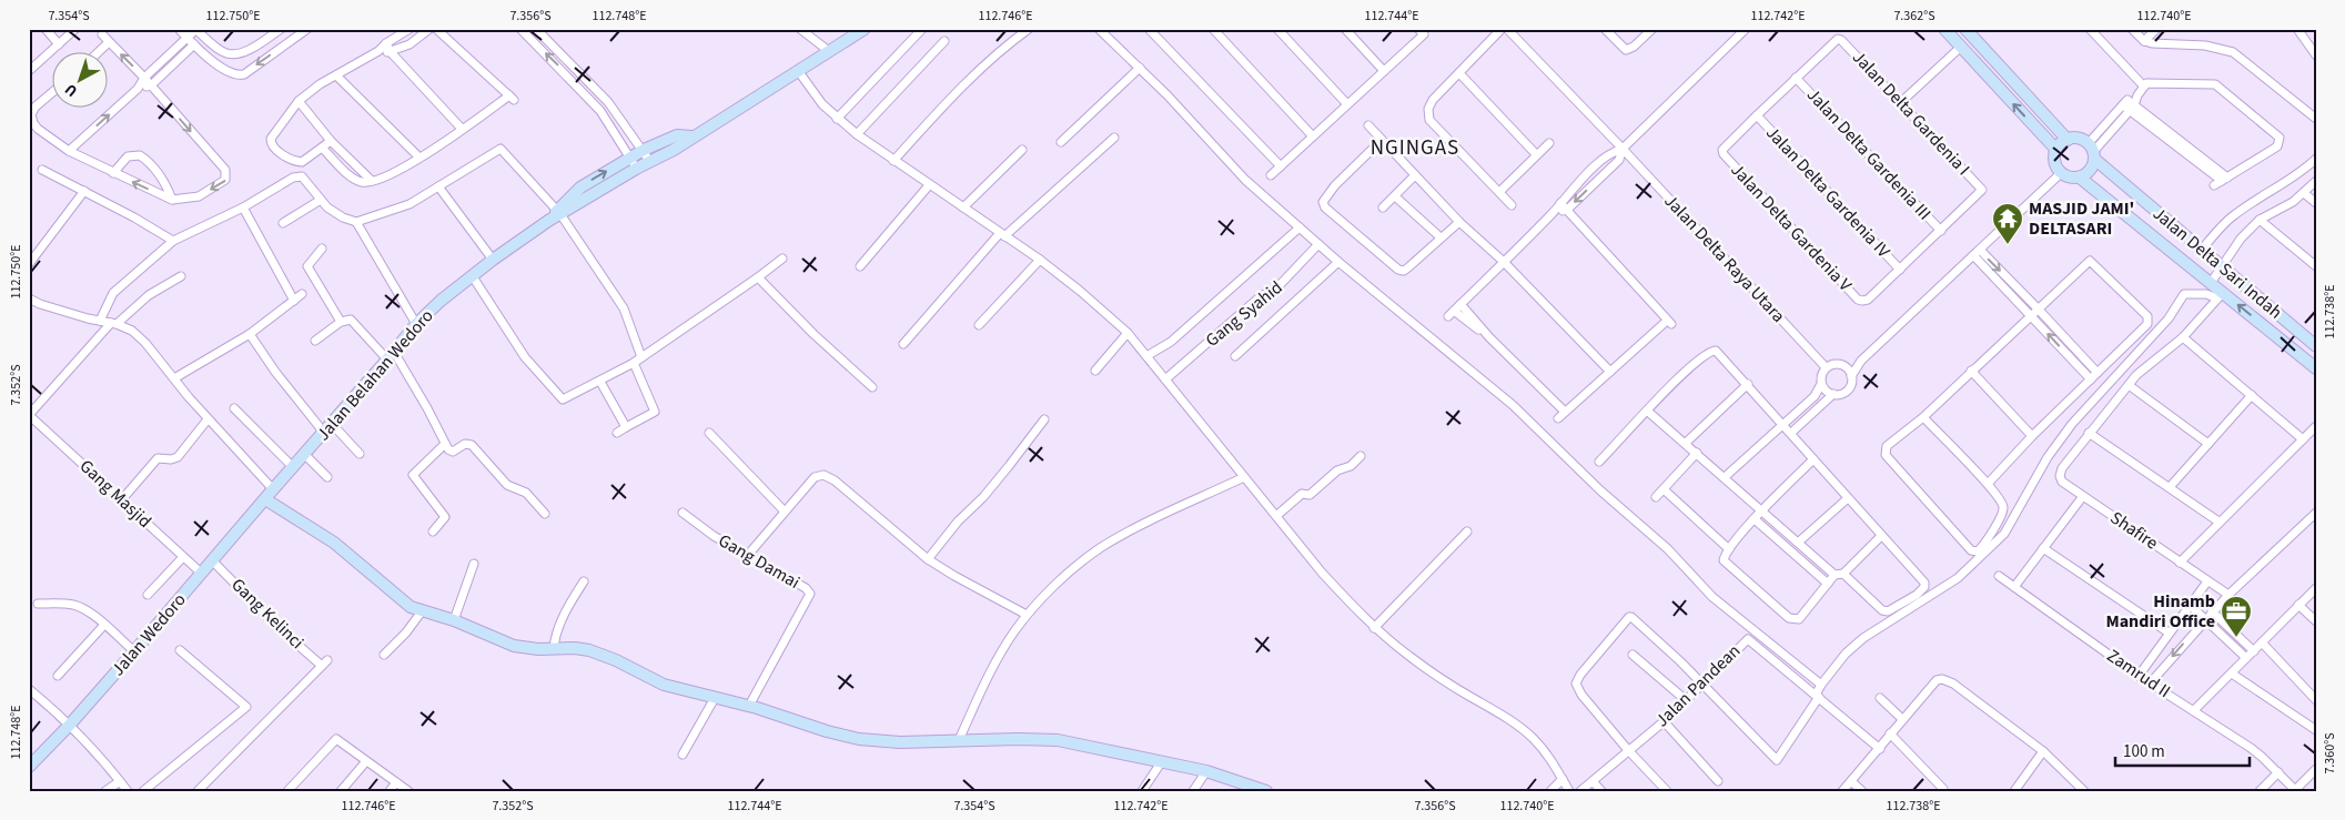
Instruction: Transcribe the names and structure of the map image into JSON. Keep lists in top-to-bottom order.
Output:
{
  "streets": {
    "street": [
      "Jalan Delta Gardenia I",
      "Jalan Delta Gardenia III",
      "Jalan Delta Gardenia IV",
      "Jalan Delta Gardenia V",
      "Jalan Delta Raya Utara",
      "Jalan Delta Sari Indah",
      "Gang Syahid",
      "Jalan Belahan Wedoro",
      "Gang Masjid",
      "Shafire",
      "Gang Damai",
      "Gang Kelinci",
      "Jalan Wedoro",
      "Zamrud II",
      "Jalan Pandean"
    ]
  },
  "crossings": [
    ["Jalan Delta Gardenia I", "Jalan Delta Gardenia III"],
    ["Jalan Delta Gardenia IV", "Jalan Delta Gardenia V"],
    ["Jalan Belahan Wedoro", "Jalan Wedoro"],
    ["Gang Masjid", "Jalan Wedoro"],
    ["Gang Kelinci", "Jalan Wedoro"]
  ],
  "districts": ["NGINGAS"],
  "places": {
    "temple": ["MASJID JAMI' DELTASARI"],
    "office": ["Hinamb Mandiri Office"]
  },
  "scale_bar": "100 m",
  "north": "bottom left",
  "coordinates": [
    "7.354°S",
    "112.750°E",
    "7.356°S",
    "112.748°E",
    "112.746°E",
    "112.744°E",
    "112.742°E",
    "7.362°S",
    "112.740°E",
    "112.738°E",
    "7.352°S",
    "7.360°S"
  ]
}
